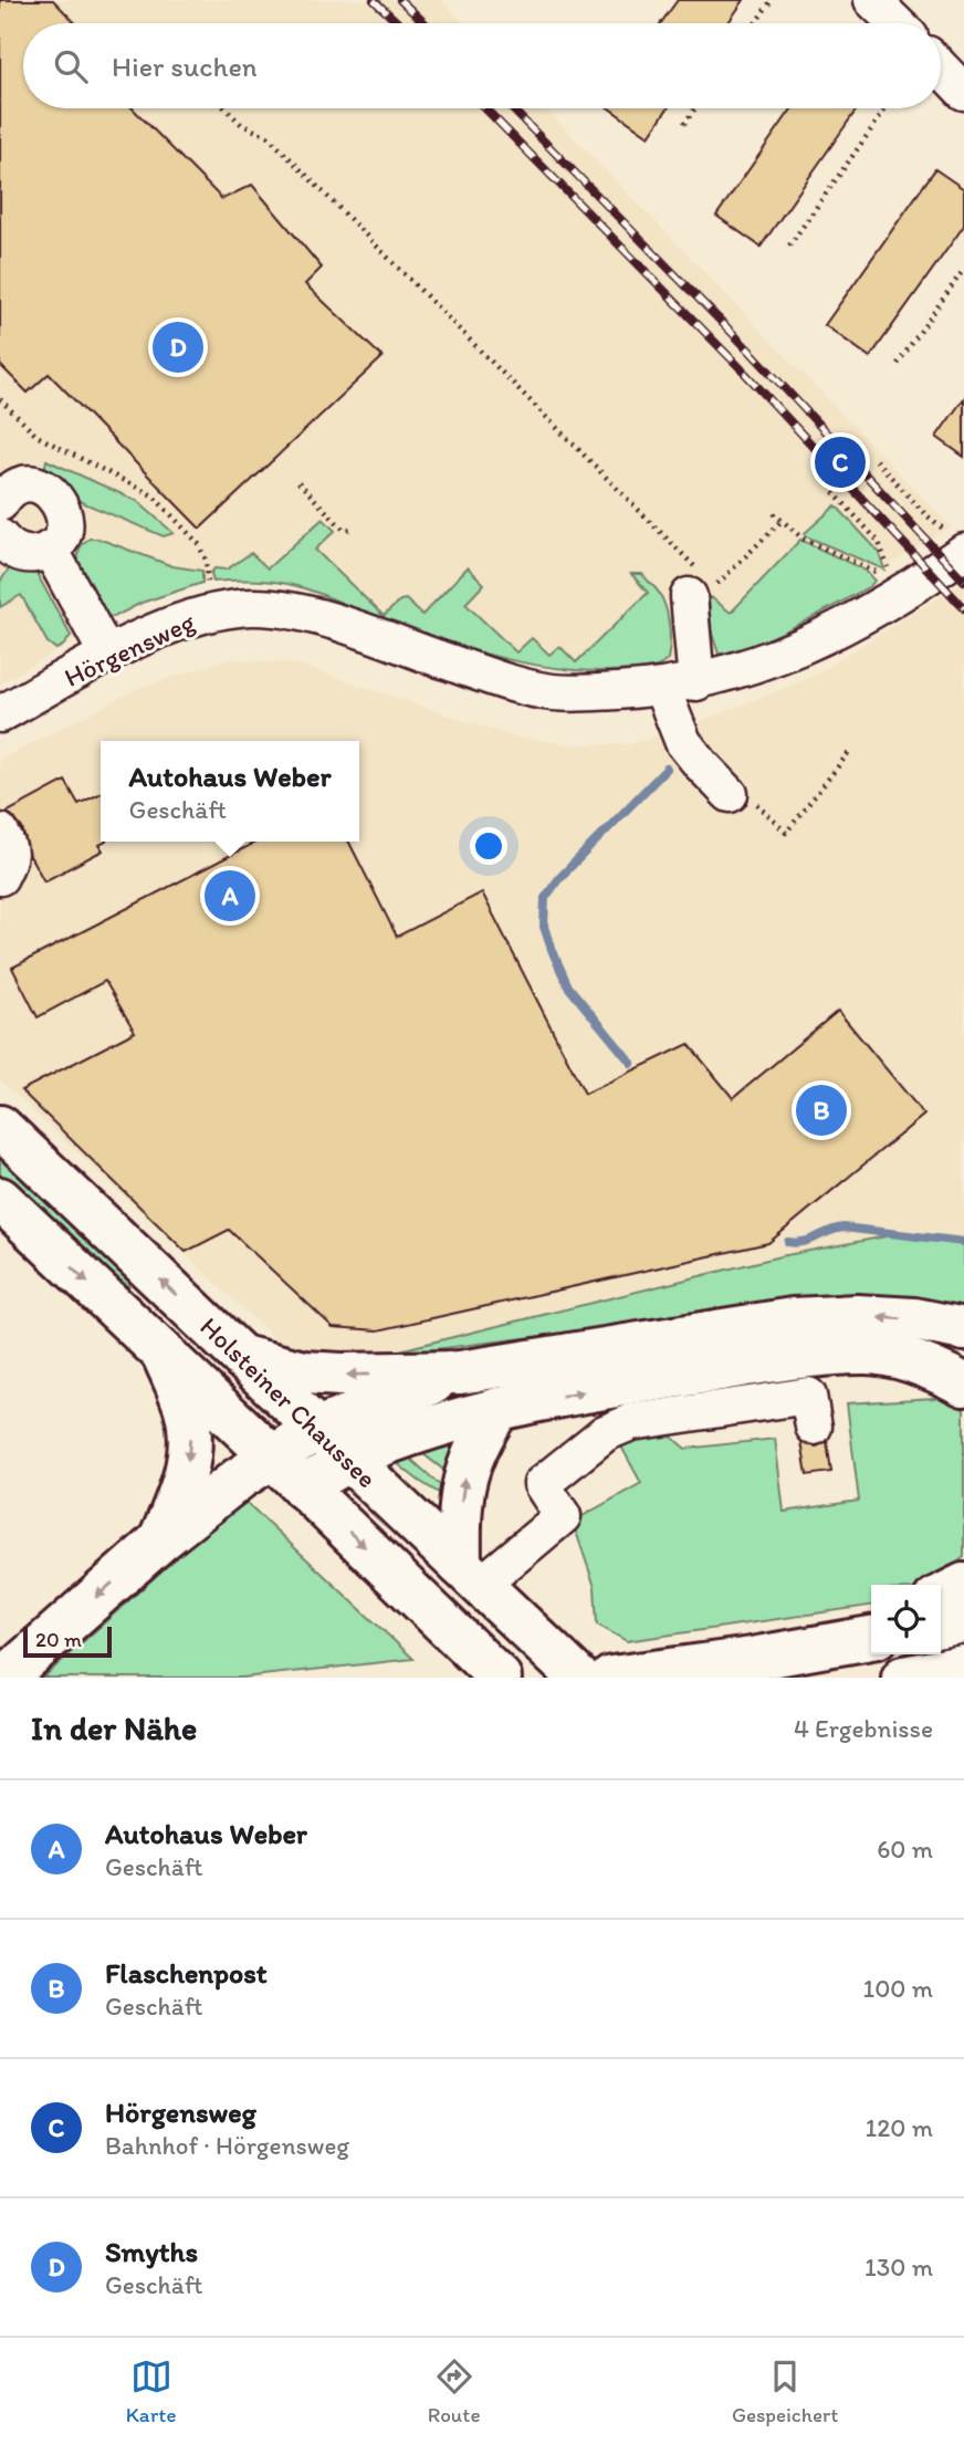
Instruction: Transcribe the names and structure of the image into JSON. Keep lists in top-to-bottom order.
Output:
{
  "streets": {
    "main road": ["Holsteiner Chaussee"],
    "street": ["Hörgensweg"]
  },
  "scale_bar": "20 m",
  "page": {
    "search": "Hier suchen",
    "pins": [
      "D",
      "C",
      "A",
      "B"
    ],
    "popup": ["Autohaus Weber", "Geschäft"],
    "scale": "20 m",
    "heading": ["In der Nähe", "4 Ergebnisse"],
    "list": [
      {
        "mark": "A",
        "name": "Autohaus Weber",
        "note": "Geschäft",
        "value": "60 m"
      },
      {
        "mark": "B",
        "name": "Flaschenpost",
        "note": "Geschäft",
        "value": "100 m"
      },
      {
        "mark": "C",
        "name": "Hörgensweg",
        "note": "Bahnhof · Hörgensweg",
        "value": "120 m"
      },
      {
        "mark": "D",
        "name": "Smyths",
        "note": "Geschäft",
        "value": "130 m"
      }
    ],
    "nav": ["Karte", "Route", "Gespeichert"]
  }
}
